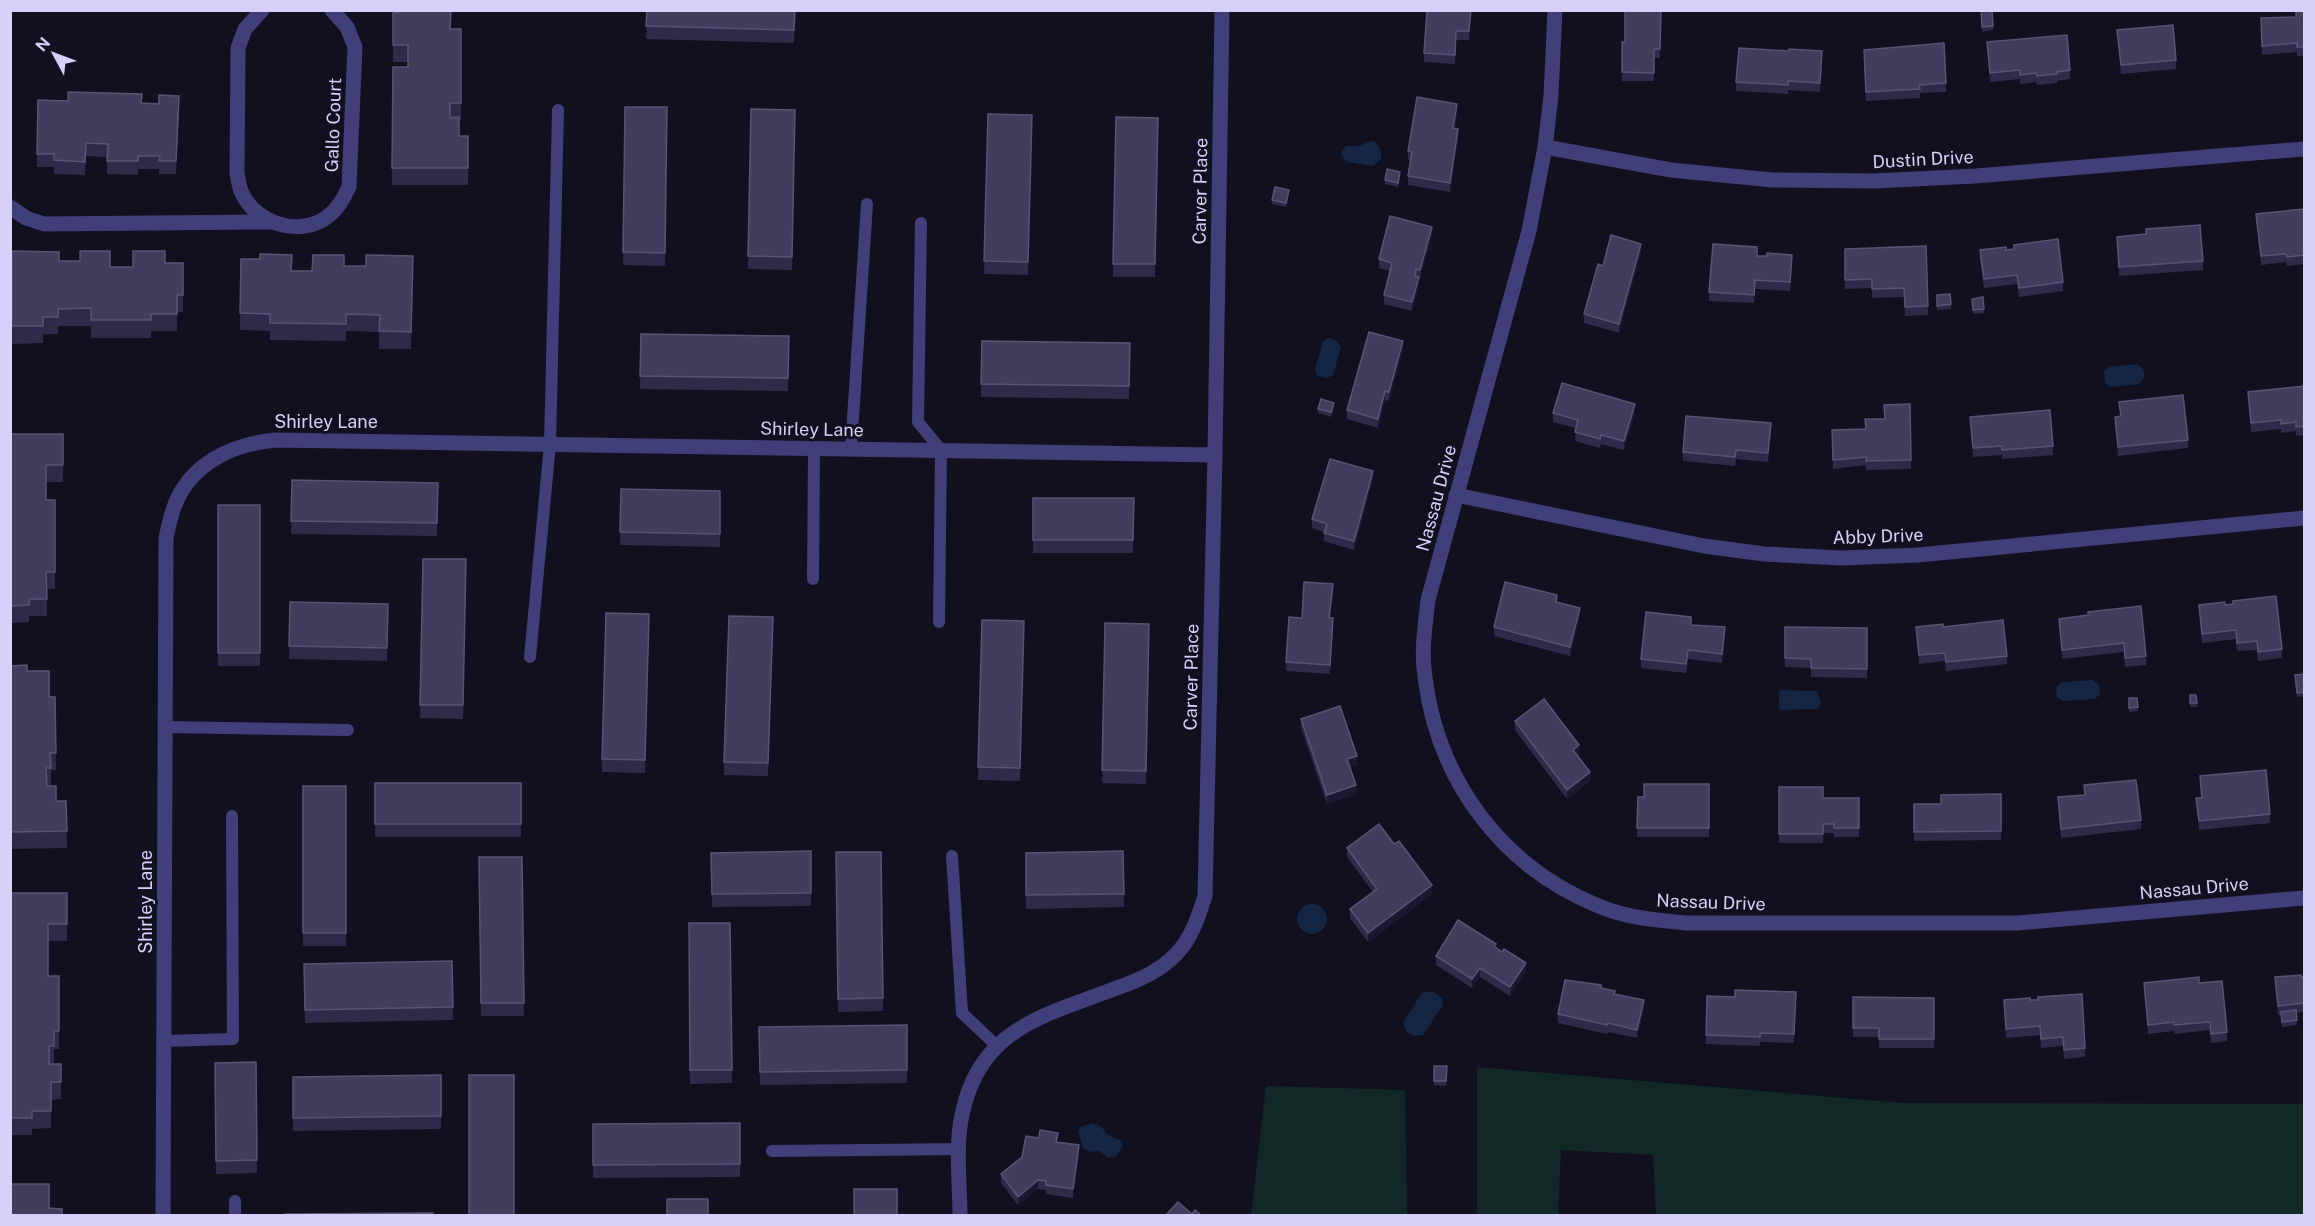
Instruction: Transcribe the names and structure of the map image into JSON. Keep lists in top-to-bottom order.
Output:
{
  "streets": {
    "street": [
      "Gallo Court",
      "Dustin Drive",
      "Carver Place",
      "Shirley Lane",
      "Nassau Drive",
      "Abby Drive"
    ]
  },
  "crossings": [
    ["Dustin Drive", "Nassau Drive"],
    ["Carver Place", "Shirley Lane"],
    ["Nassau Drive", "Abby Drive"]
  ],
  "north": "top left"
}
